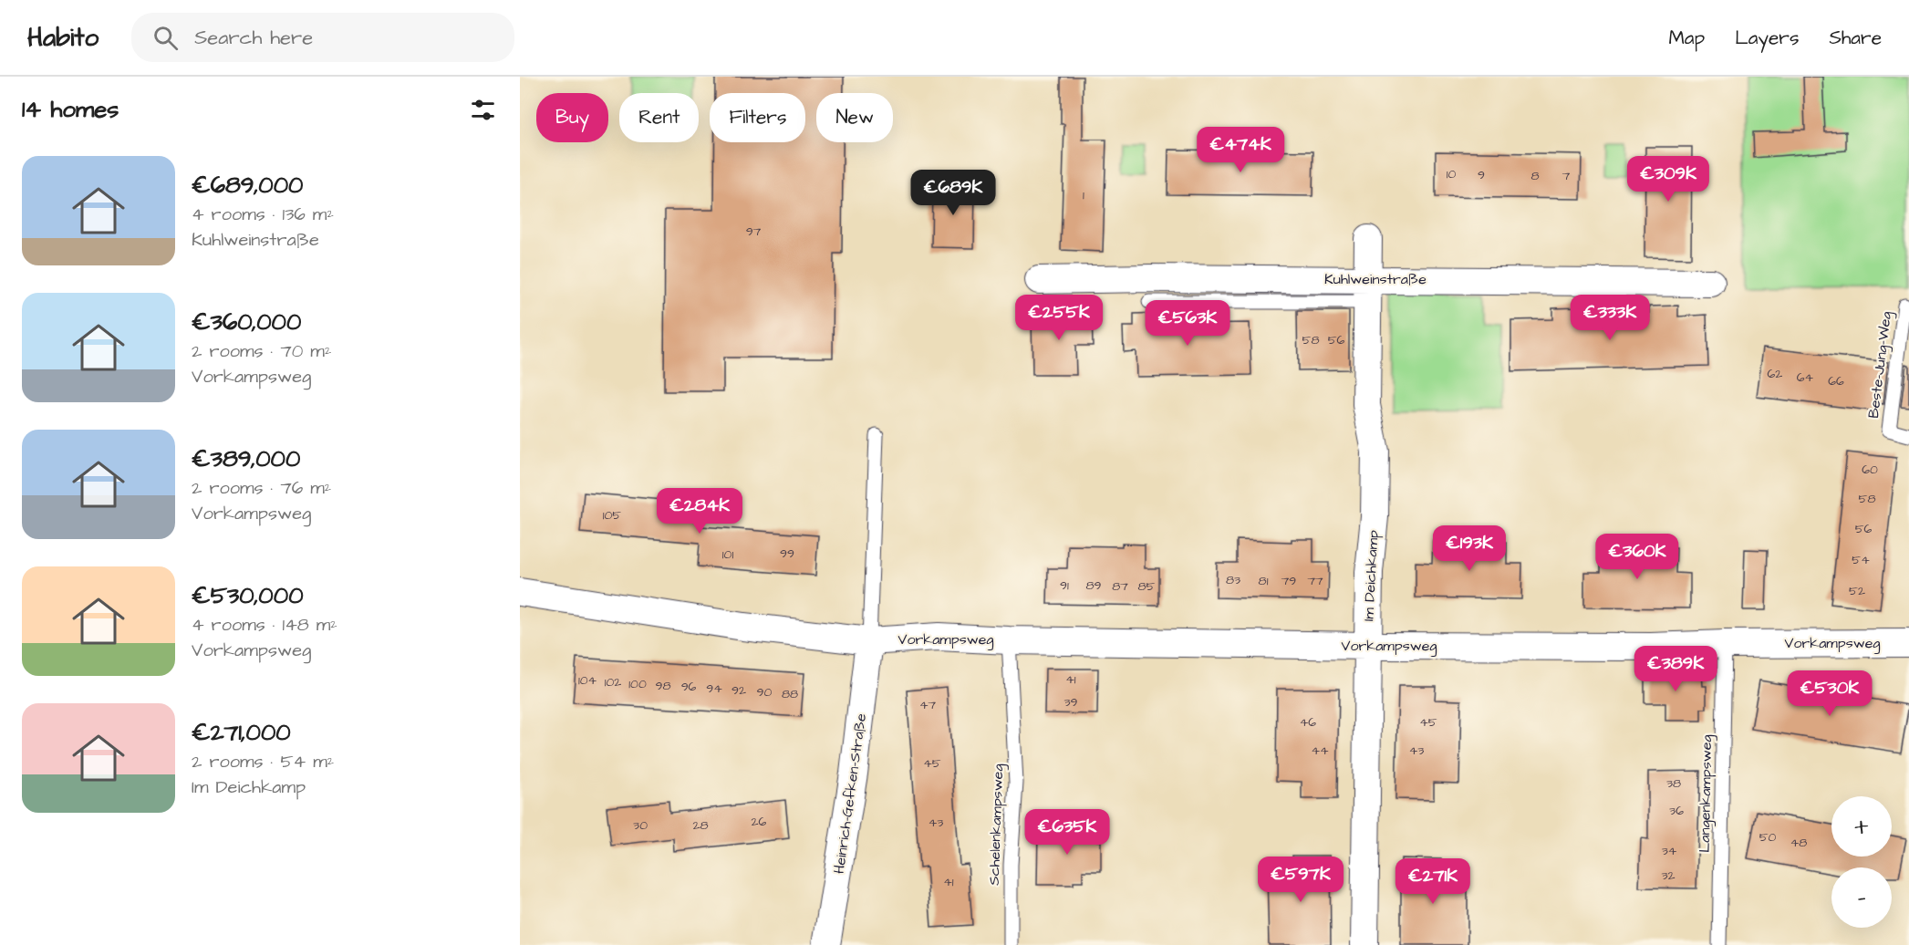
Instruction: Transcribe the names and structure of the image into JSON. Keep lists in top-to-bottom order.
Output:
{
  "streets": {
    "street": [
      "Kuhlweinstraße",
      "Im Deichkamp",
      "Vorkampsweg",
      "Heinrich-Gefken-Straße"
    ],
    "lane": ["Beste-Jung-Weg", "Langenkampsweg", "Schelenkampsweg"]
  },
  "crossings": [
    ["Kuhlweinstraße", "Im Deichkamp"],
    ["Im Deichkamp", "Vorkampsweg"],
    ["Vorkampsweg", "Heinrich-Gefken-Straße"],
    ["Vorkampsweg", "Langenkampsweg"],
    ["Vorkampsweg", "Schelenkampsweg"]
  ],
  "house_numbers": [
    "10",
    "9",
    "8",
    "7",
    "1",
    "97",
    "58",
    "56",
    "62",
    "64",
    "66",
    "60",
    "58",
    "105",
    "56",
    "99",
    "101",
    "54",
    "83",
    "81",
    "79",
    "77",
    "91",
    "89",
    "87",
    "85",
    "52",
    "41",
    "104",
    "102",
    "100",
    "98",
    "96",
    "94",
    "92",
    "90",
    "88",
    "39",
    "47",
    "46",
    "45",
    "44",
    "43",
    "45",
    "38",
    "36",
    "26",
    "43",
    "30",
    "28",
    "50",
    "48",
    "34",
    "32",
    "41"
  ],
  "page": {
    "header": "Habito",
    "search": "Search here",
    "nav": ["Map", "Layers", "Share"],
    "heading": "14 homes",
    "chip": [
      "Buy",
      "Rent",
      "Filters",
      "New"
    ],
    "price": [
      "€474K",
      "€309K",
      "€689K",
      "€255K",
      "€333K",
      "€563K",
      "€284K",
      "€193K",
      "€360K",
      "€389K",
      "€530K",
      "€635K",
      "€597K",
      "€271K"
    ],
    "list": [
      {
        "name": "€689,000",
        "note": "4 rooms · 136 m² · Kuhlweinstraße"
      },
      {
        "name": "€360,000",
        "note": "2 rooms · 70 m² · Vorkampsweg"
      },
      {
        "name": "€389,000",
        "note": "2 rooms · 76 m² · Vorkampsweg"
      },
      {
        "name": "€530,000",
        "note": "4 rooms · 148 m² · Vorkampsweg"
      },
      {
        "name": "€271,000",
        "note": "2 rooms · 54 m² · Im Deichkamp"
      }
    ],
    "map_buttons": ["+", "−"]
  }
}
